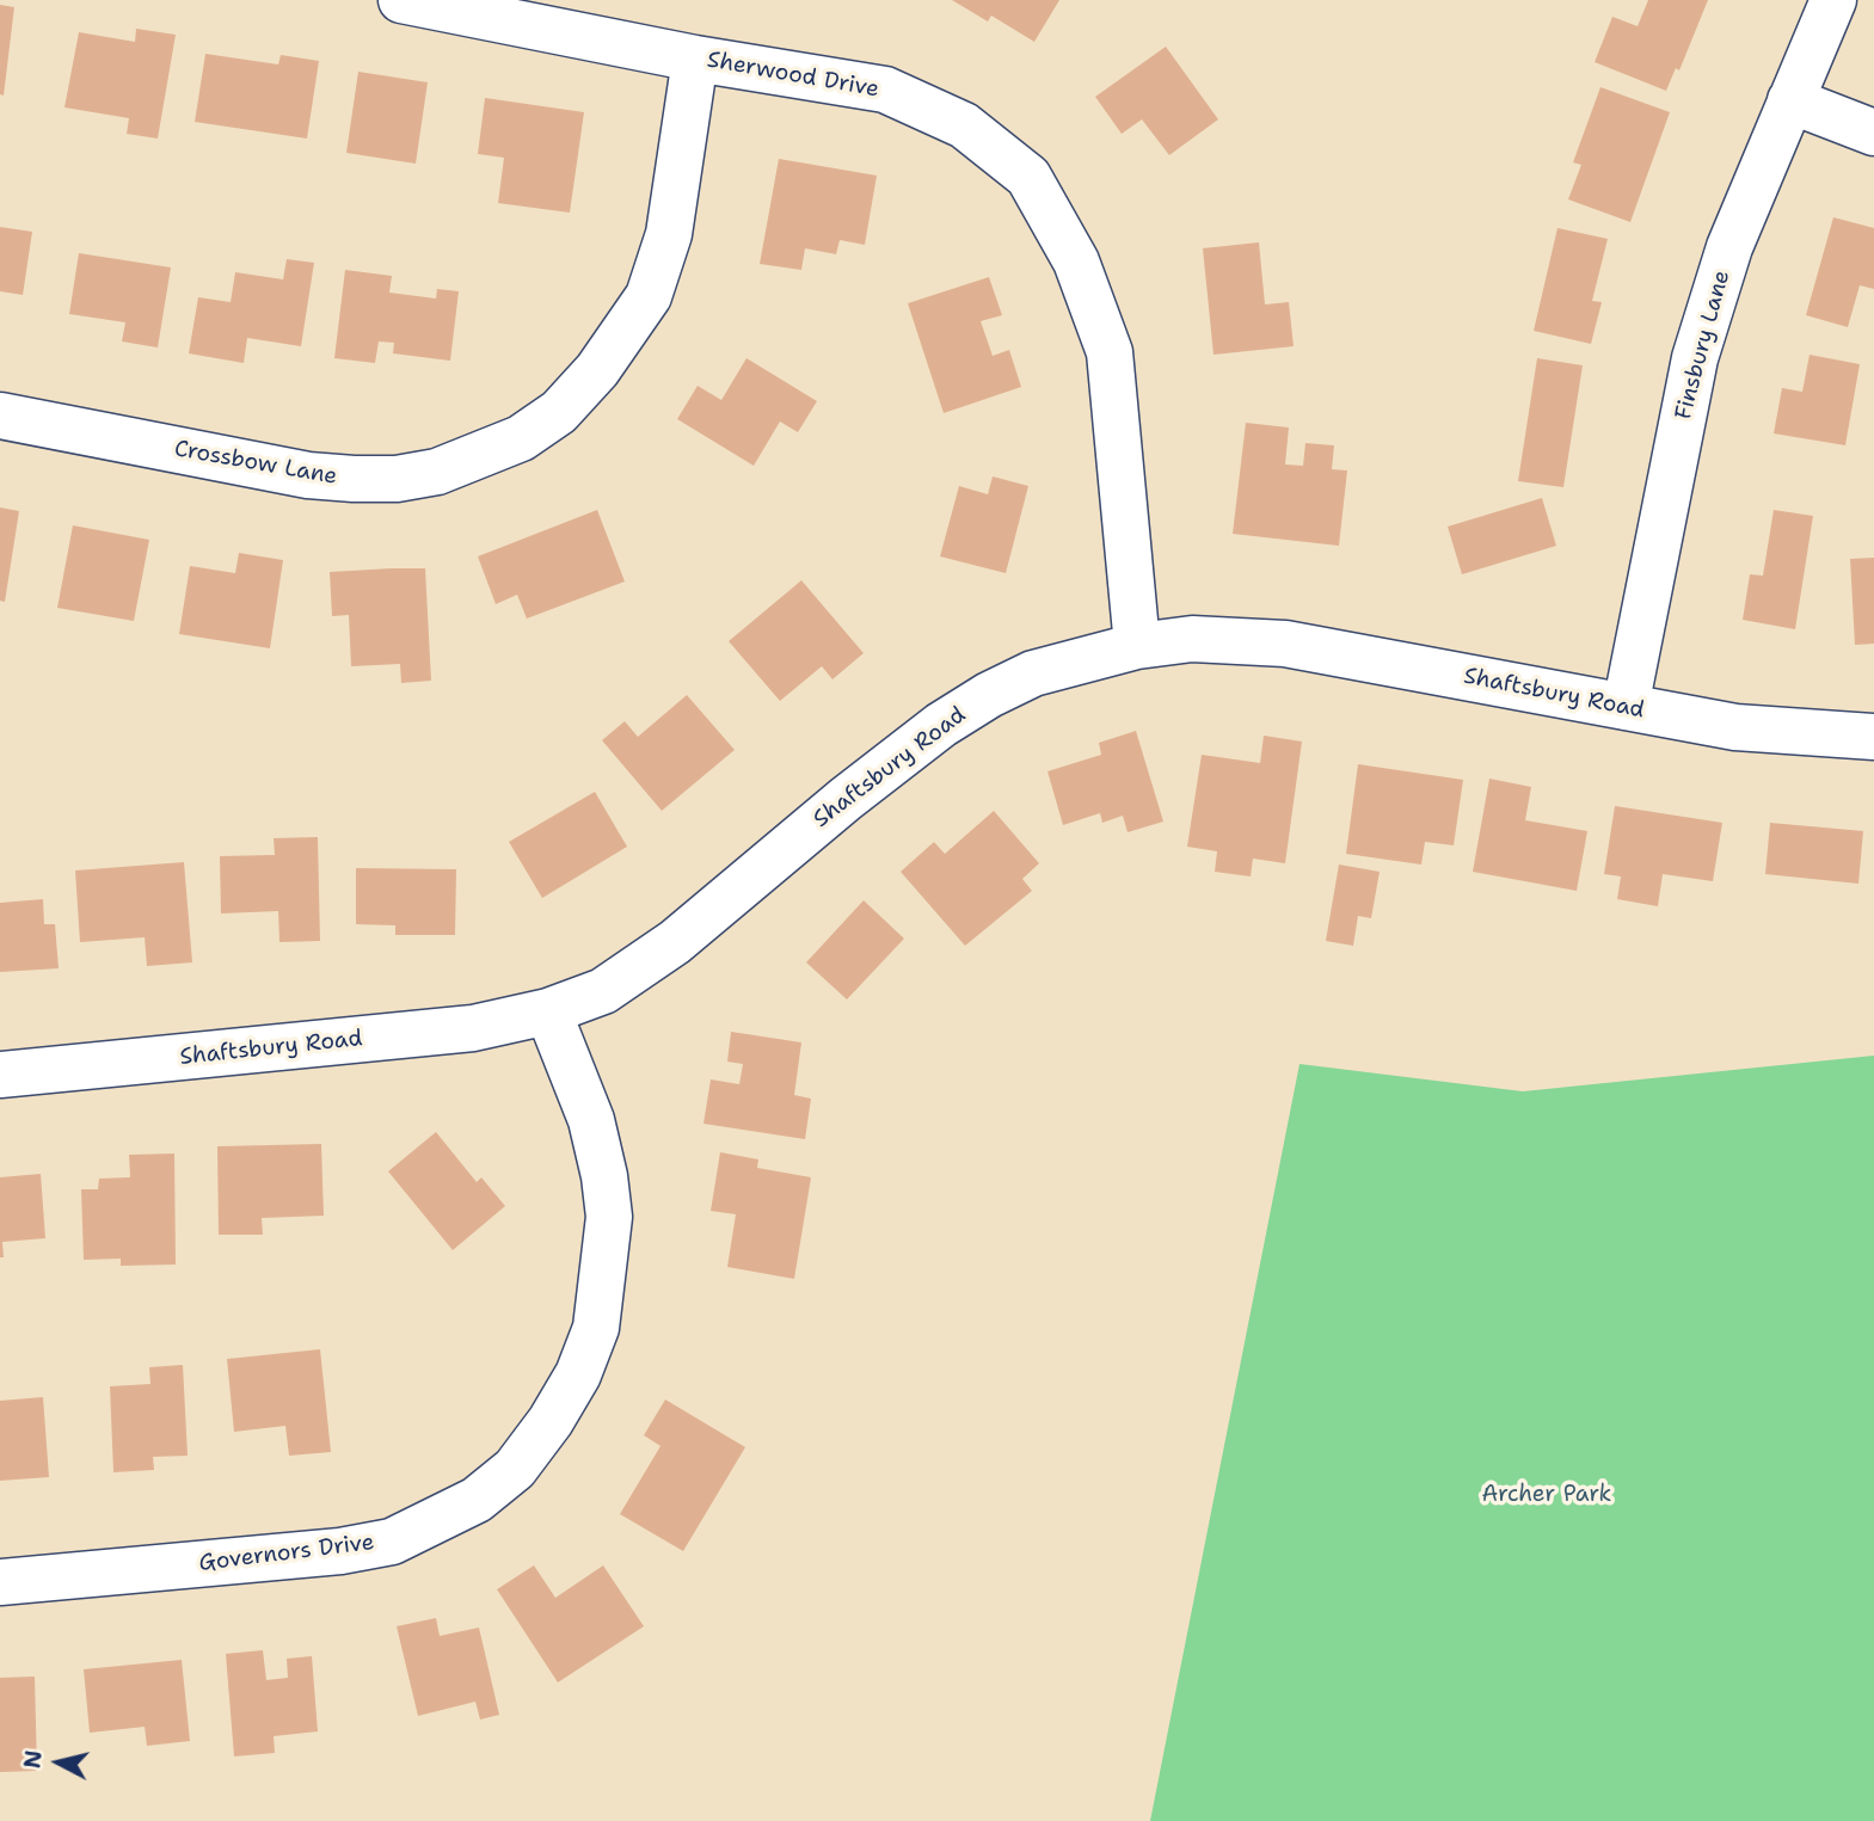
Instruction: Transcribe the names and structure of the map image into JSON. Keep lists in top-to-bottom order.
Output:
{
  "streets": {
    "street": [
      "Sherwood Drive",
      "Finsbury Lane",
      "Crossbow Lane",
      "Shaftsbury Road",
      "Governors Drive"
    ]
  },
  "crossings": [
    ["Sherwood Drive", "Crossbow Lane"],
    ["Sherwood Drive", "Shaftsbury Road"],
    ["Finsbury Lane", "Shaftsbury Road"],
    ["Shaftsbury Road", "Governors Drive"]
  ],
  "parks": ["Archer Park"],
  "north": "left"
}
